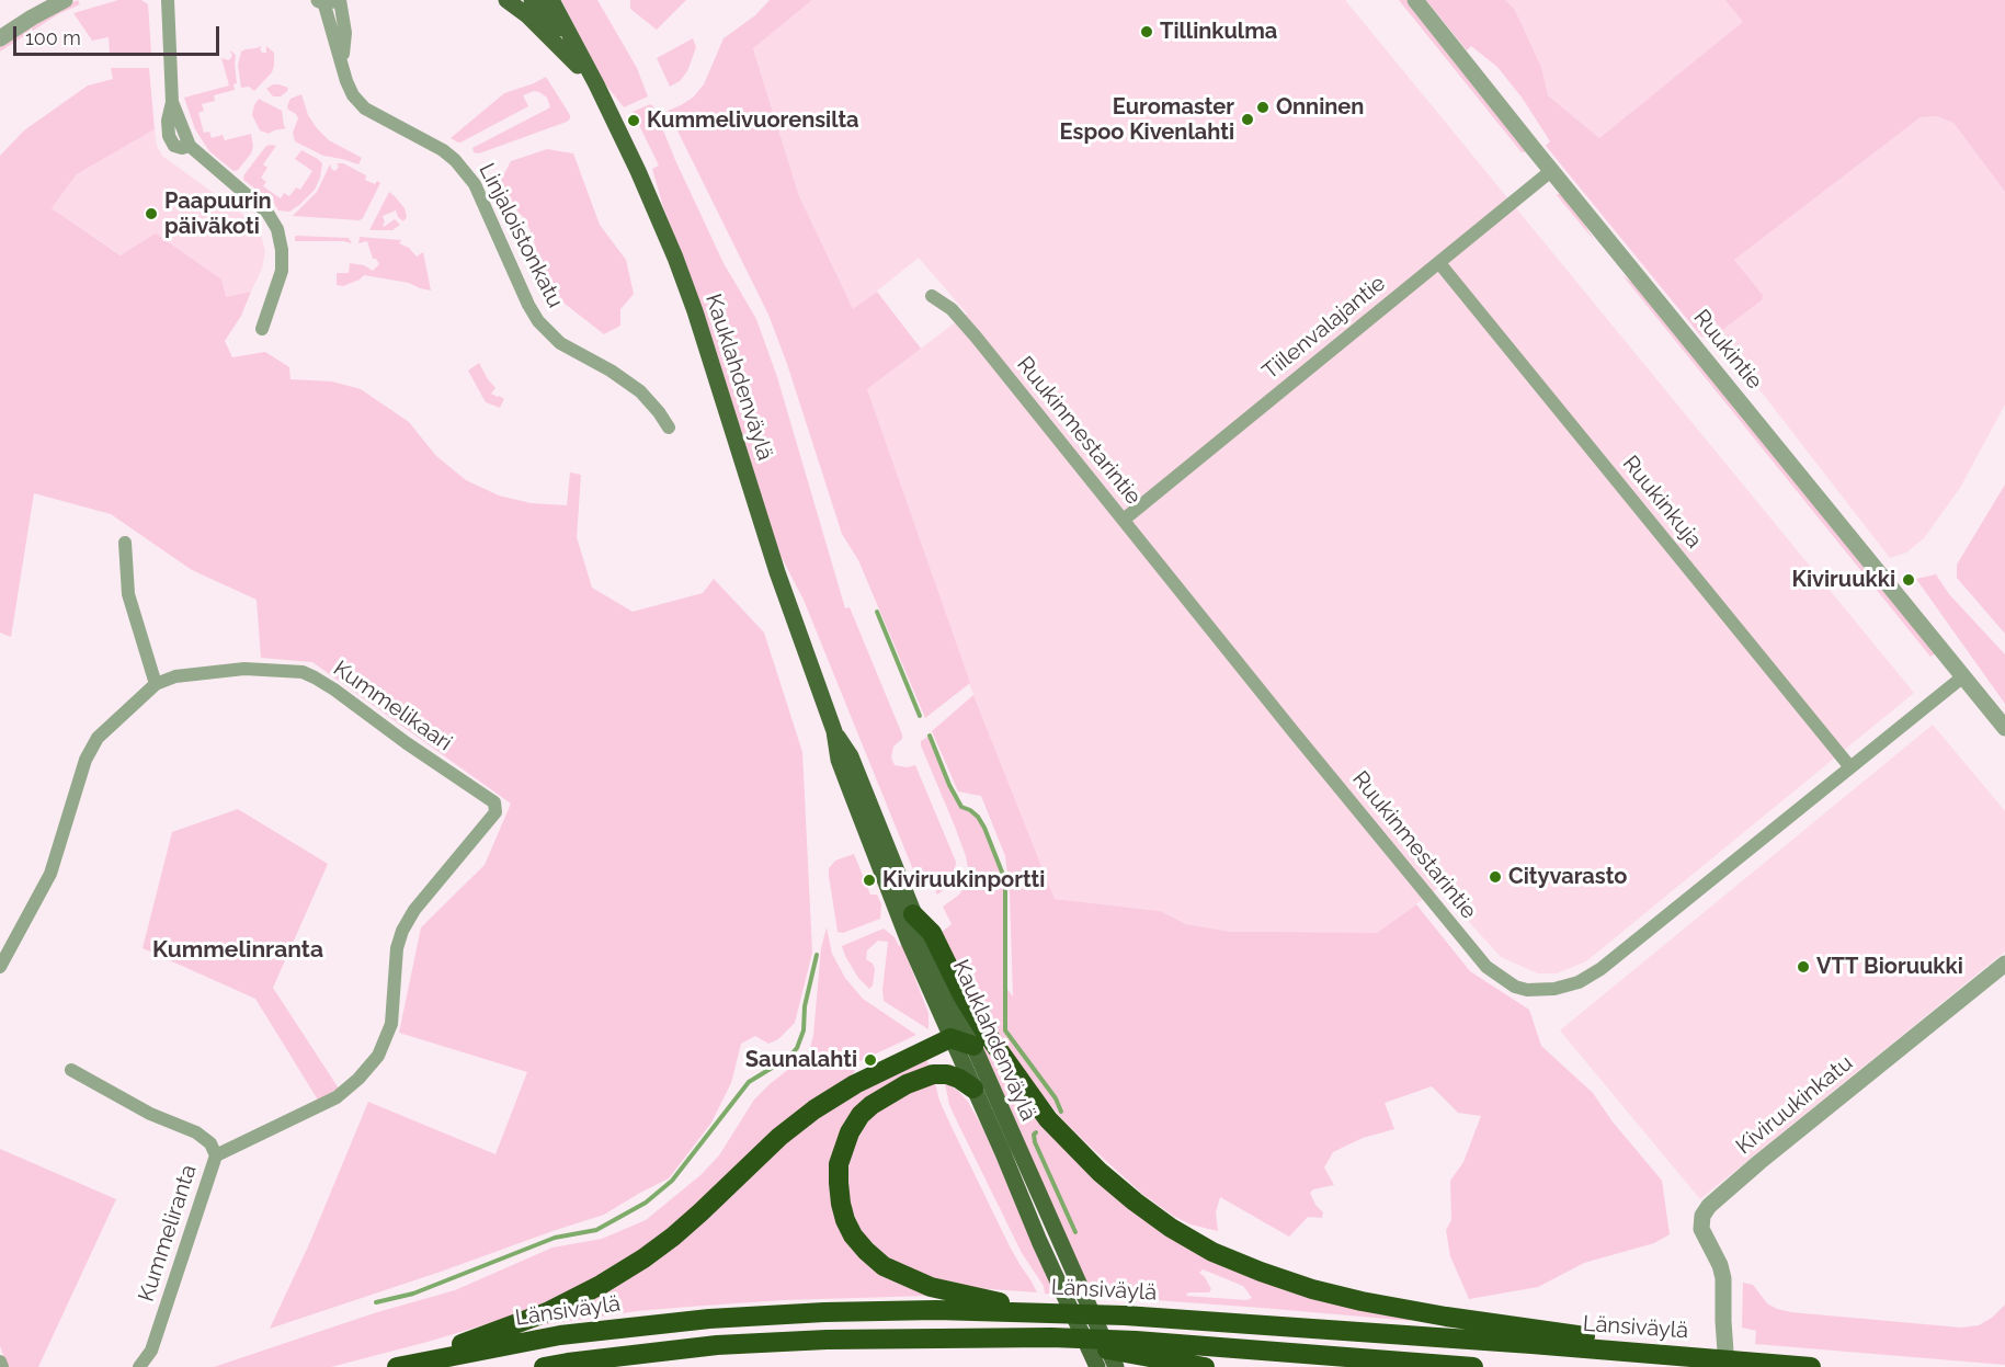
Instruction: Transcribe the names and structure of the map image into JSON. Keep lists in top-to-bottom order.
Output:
{
  "streets": {
    "highway": ["Länsiväylä"],
    "main road": ["Kauklahdenväylä"],
    "street": [
      "Linjaloistonkatu",
      "Tiilenvalajantie",
      "Ruukintie",
      "Ruukinmestarintie",
      "Ruukinkuja",
      "Kummelikaari",
      "Kiviruukinkatu",
      "Kummeliranta"
    ]
  },
  "crossings": [
    ["Tiilenvalajantie", "Ruukintie"],
    ["Tiilenvalajantie", "Ruukinmestarintie"],
    ["Tiilenvalajantie", "Ruukinkuja"],
    ["Ruukintie", "Ruukinmestarintie"],
    ["Ruukinmestarintie", "Ruukinkuja"],
    ["Kummelikaari", "Kummeliranta"],
    ["Kiviruukinkatu", "Länsiväylä"]
  ],
  "districts": ["Kummelinranta"],
  "places": [
    "Tillinkulma",
    "Onninen",
    "Euromaster Espoo Kivenlahti",
    "Kummelivuorensilta",
    "Paapuurin päiväkoti",
    "Kiviruukki",
    "Cityvarasto",
    "Kiviruukinportti",
    "VTT Bioruukki",
    "Saunalahti"
  ],
  "scale_bar": "100 m"
}
